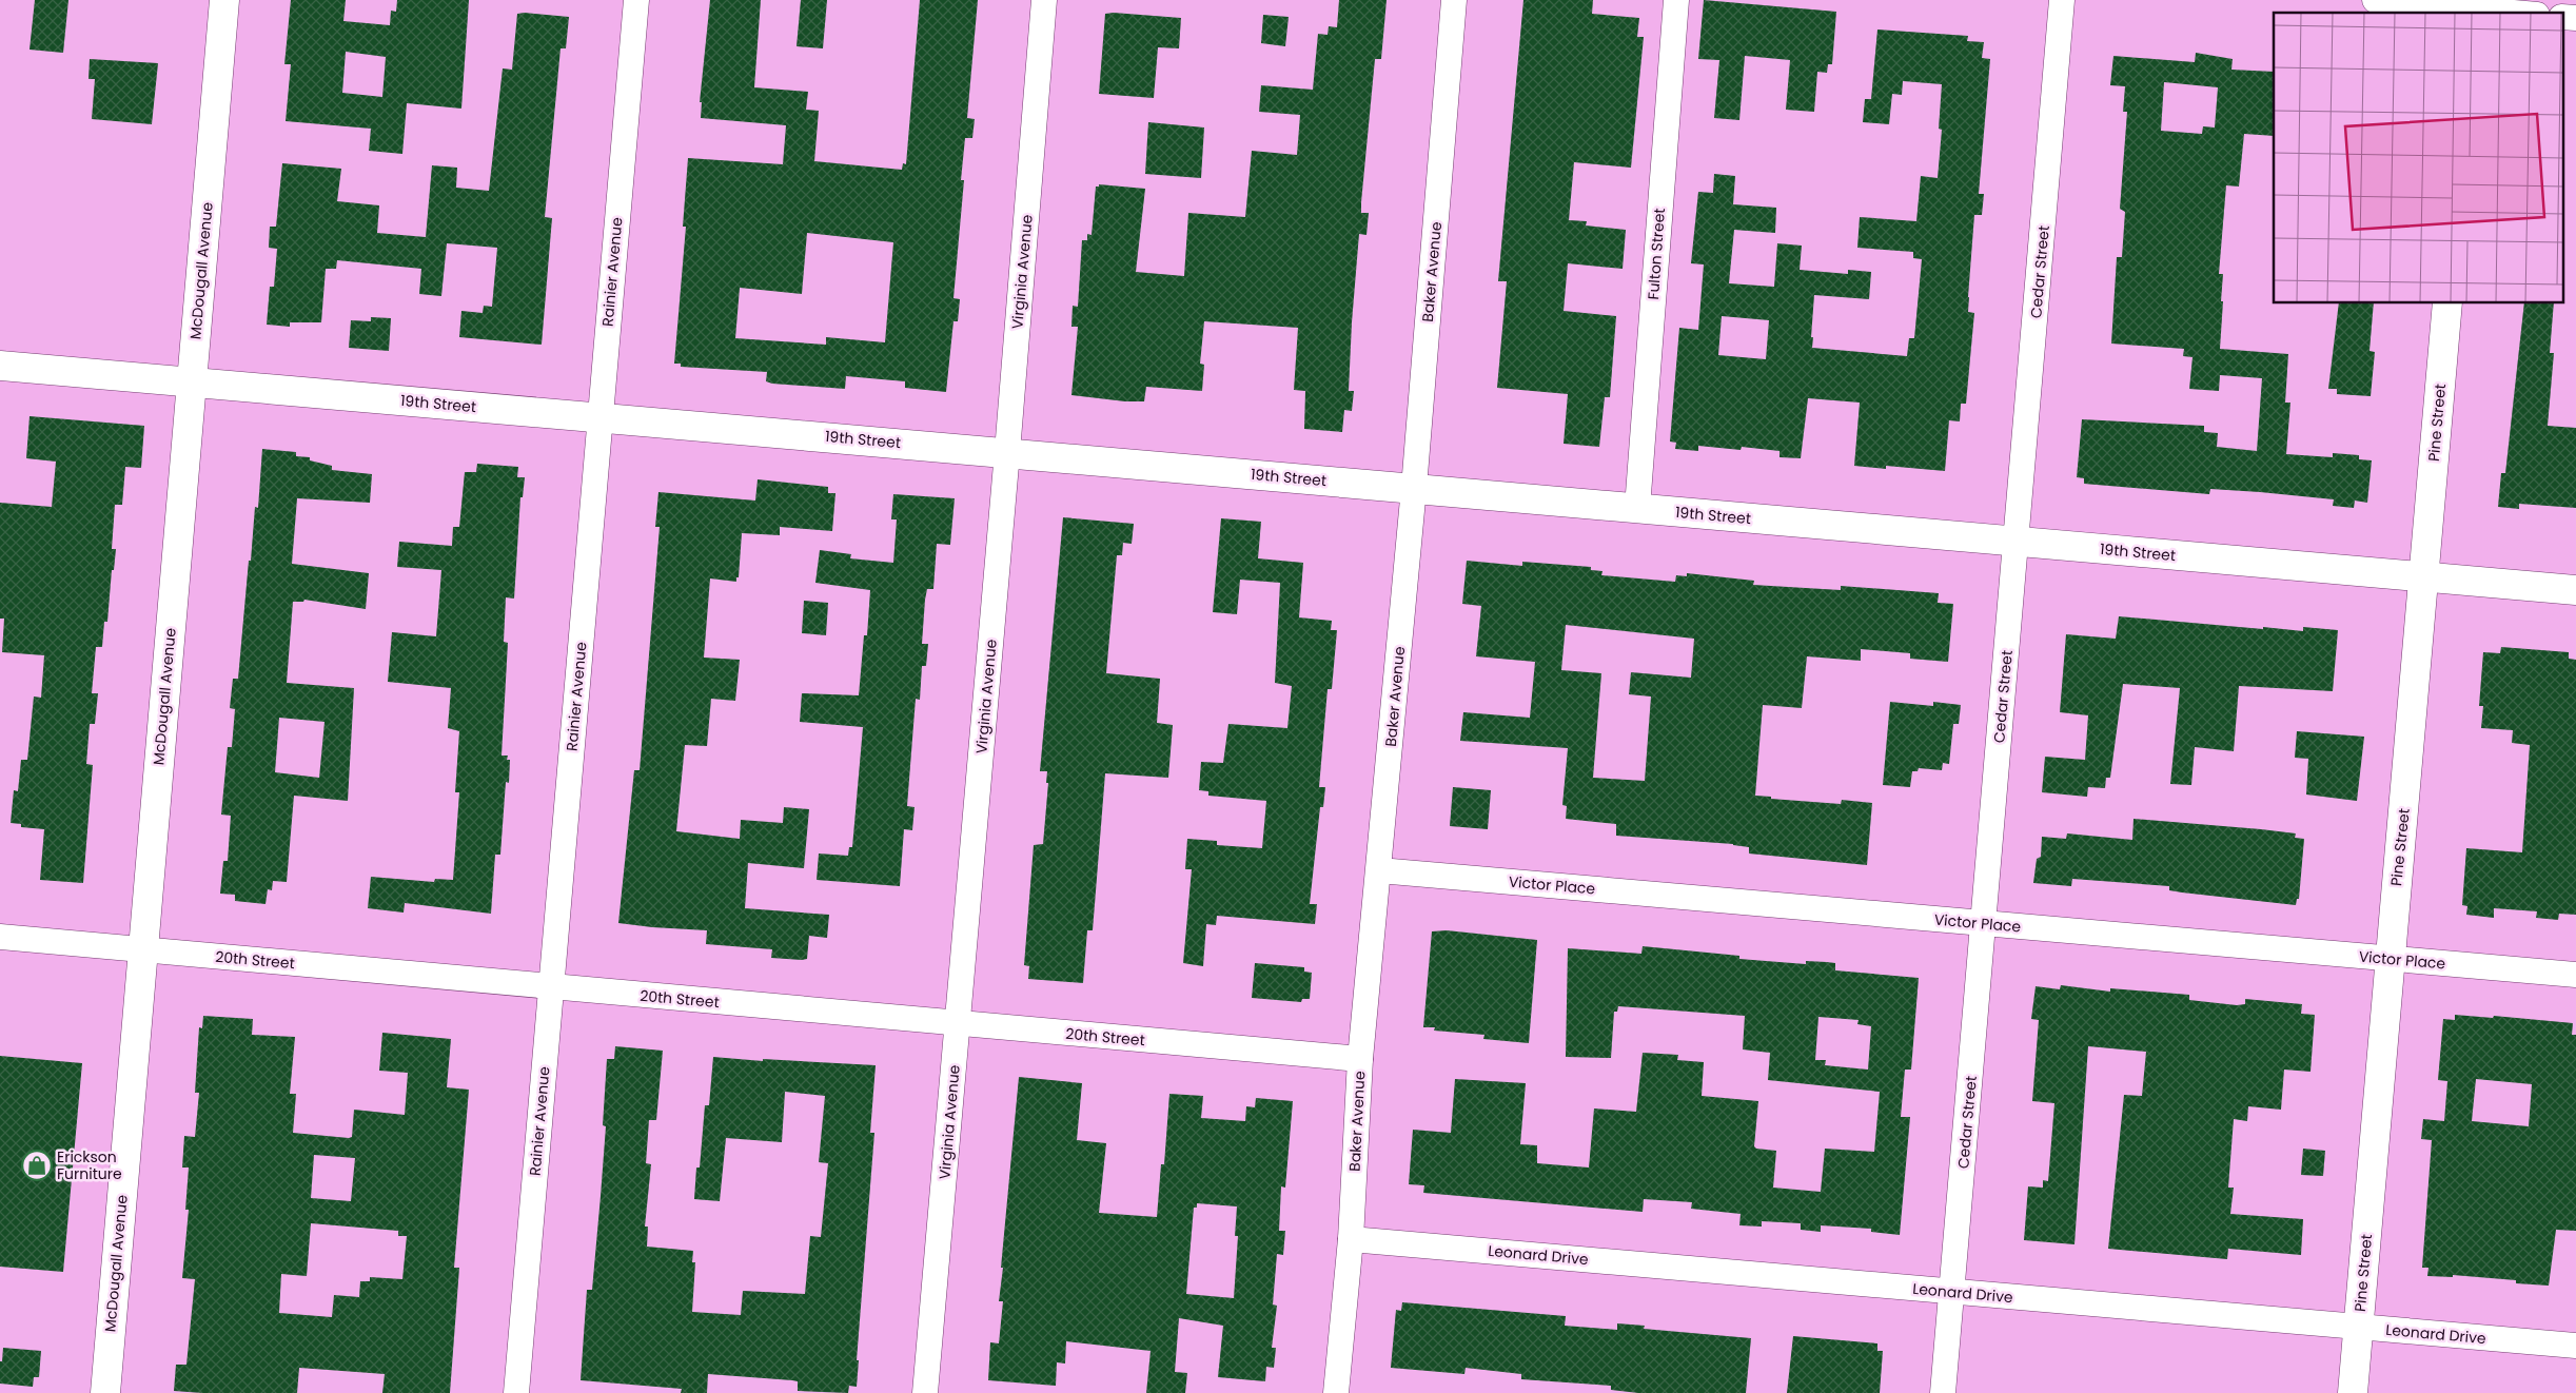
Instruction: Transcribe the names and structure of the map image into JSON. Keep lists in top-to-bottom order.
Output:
{
  "streets": {
    "street": [
      "Fulton Street",
      "McDougall Avenue",
      "Rainier Avenue",
      "Virginia Avenue",
      "Baker Avenue",
      "Cedar Street",
      "19th Street",
      "Pine Street",
      "Victor Place",
      "20th Street",
      "Leonard Drive"
    ]
  },
  "crossings": [
    ["Fulton Street", "19th Street"],
    ["McDougall Avenue", "19th Street"],
    ["McDougall Avenue", "20th Street"],
    ["Rainier Avenue", "19th Street"],
    ["Rainier Avenue", "20th Street"],
    ["Virginia Avenue", "19th Street"],
    ["Virginia Avenue", "20th Street"],
    ["Baker Avenue", "19th Street"],
    ["Baker Avenue", "Victor Place"],
    ["Baker Avenue", "20th Street"],
    ["Baker Avenue", "Leonard Drive"],
    ["Cedar Street", "19th Street"],
    ["Cedar Street", "Victor Place"],
    ["Cedar Street", "Leonard Drive"],
    ["19th Street", "Pine Street"],
    ["Pine Street", "Victor Place"],
    ["Pine Street", "Leonard Drive"]
  ],
  "places": {
    "shop": ["Erickson Furniture"]
  }
}
